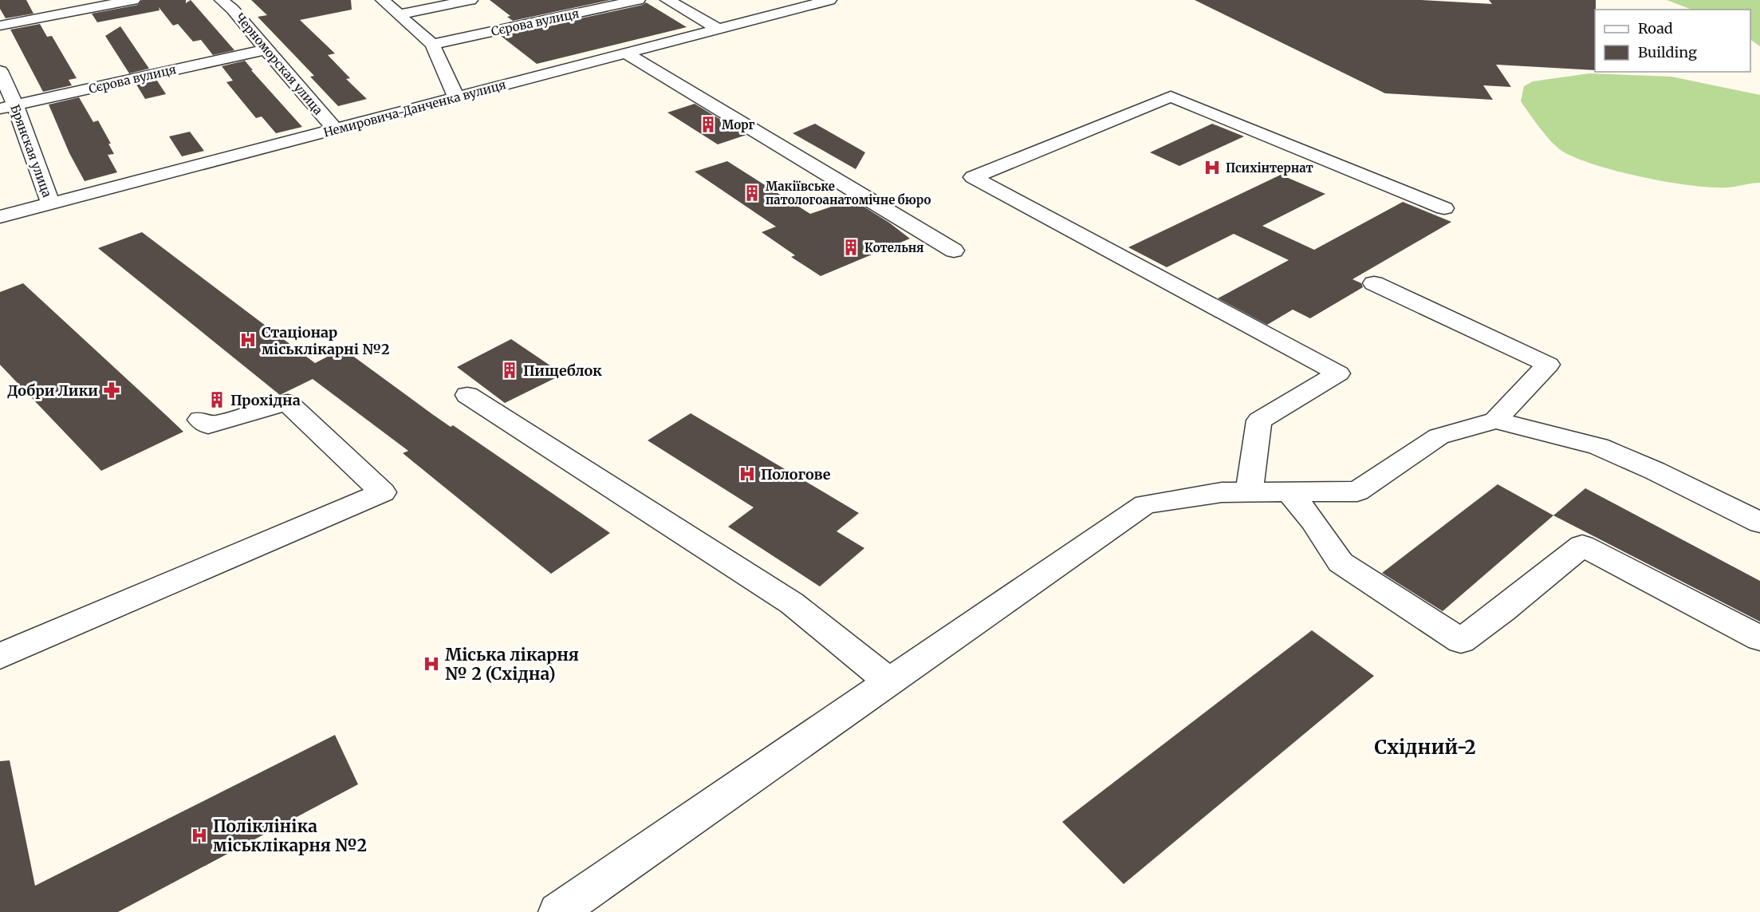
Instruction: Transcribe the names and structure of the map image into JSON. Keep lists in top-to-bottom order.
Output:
{
  "streets": {
    "street": [
      "Сєрова вулиця",
      "Черноморская улица",
      "Немировича-Данченка вулиця",
      "Брянская улица"
    ]
  },
  "crossings": [
    ["Сєрова вулиця", "Черноморская улица"],
    ["Сєрова вулиця", "Брянская улица"],
    ["Черноморская улица", "Немировича-Данченка вулиця"],
    ["Немировича-Данченка вулиця", "Брянская улица"]
  ],
  "districts": ["Східний-2"],
  "places": {
    "building": [
      "Морг",
      "Макіївське патологоанатомічне бюро",
      "Котельня",
      "Пищеблок",
      "Прохідна"
    ],
    "hospital": [
      "Психінтернат",
      "Стаціонар міськлікарні №2",
      "Пологове",
      "Міська лікарня № 2 (Східна)",
      "Поліклініка міськлікарня №2"
    ],
    "pharmacy": ["Добри Лики"]
  },
  "legend": ["Road", "Building"]
}
